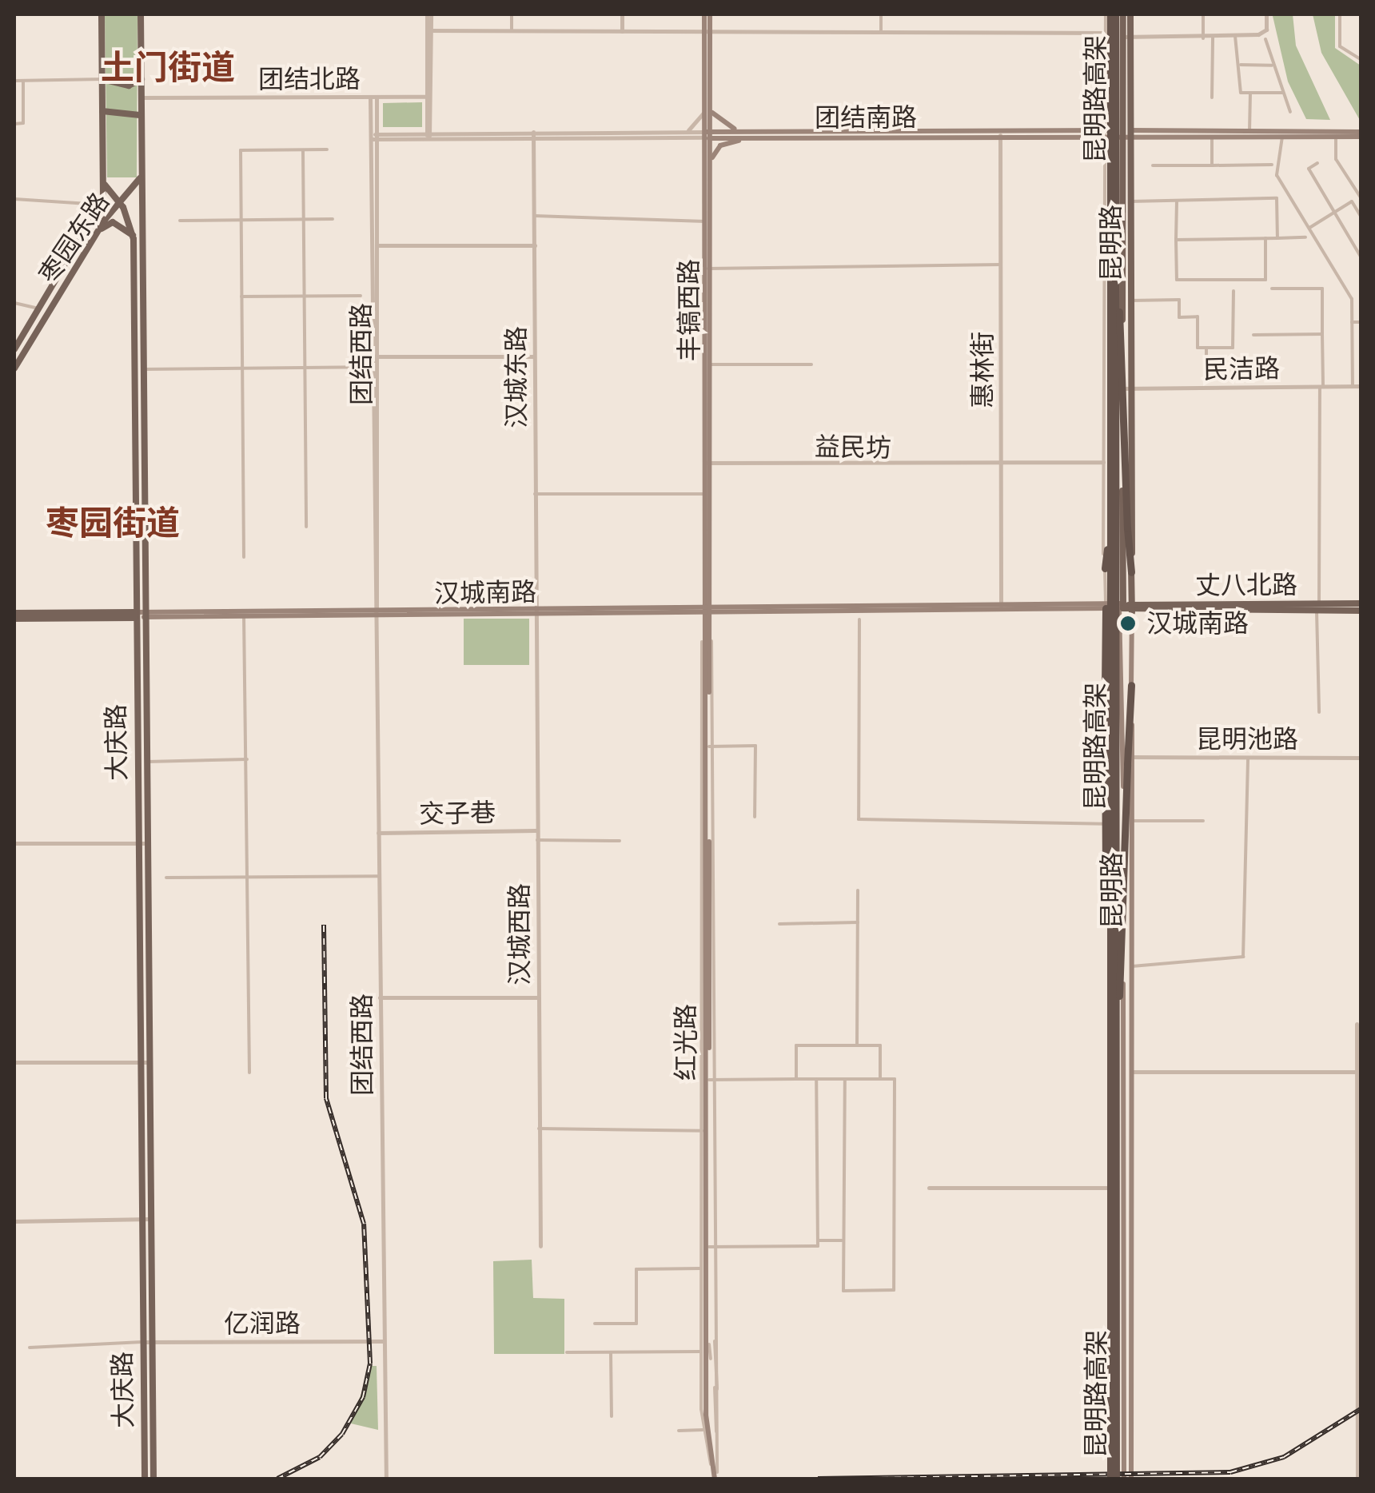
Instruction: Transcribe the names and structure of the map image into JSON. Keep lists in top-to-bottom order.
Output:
{
  "streets": {
    "highway": ["昆明路高架"],
    "main road": [
      "团结南路",
      "枣园东路",
      "昆明路",
      "丰镐西路",
      "丈八北路",
      "汉城南路",
      "大庆路",
      "红光路"
    ],
    "street": [
      "团结北路",
      "团结西路",
      "民洁路",
      "惠林街",
      "汉城东路",
      "益民坊",
      "昆明池路",
      "交子巷",
      "汉城西路",
      "亿润路"
    ]
  },
  "crossings": [
    ["团结北路", "团结西路"],
    ["团结北路", "大庆路"],
    ["昆明路高架", "昆明路"],
    ["团结南路", "昆明路"],
    ["团结南路", "丰镐西路"],
    ["团结南路", "团结西路"],
    ["团结南路", "惠林街"],
    ["团结南路", "汉城东路"],
    ["枣园东路", "大庆路"],
    ["昆明路", "民洁路"],
    ["昆明路", "益民坊"],
    ["昆明路", "丈八北路"],
    ["昆明路", "汉城南路"],
    ["昆明路", "昆明池路"],
    ["丰镐西路", "益民坊"],
    ["丰镐西路", "汉城南路"],
    ["丰镐西路", "红光路"],
    ["团结西路", "汉城南路"],
    ["团结西路", "交子巷"],
    ["团结西路", "亿润路"],
    ["惠林街", "益民坊"],
    ["惠林街", "汉城南路"],
    ["汉城东路", "汉城南路"],
    ["汉城东路", "汉城西路"],
    ["丈八北路", "汉城南路"],
    ["汉城南路", "大庆路"],
    ["汉城南路", "红光路"],
    ["大庆路", "亿润路"],
    ["交子巷", "汉城西路"]
  ],
  "districts": ["土门街道", "枣园街道"],
  "places": ["汉城南路"]
}
